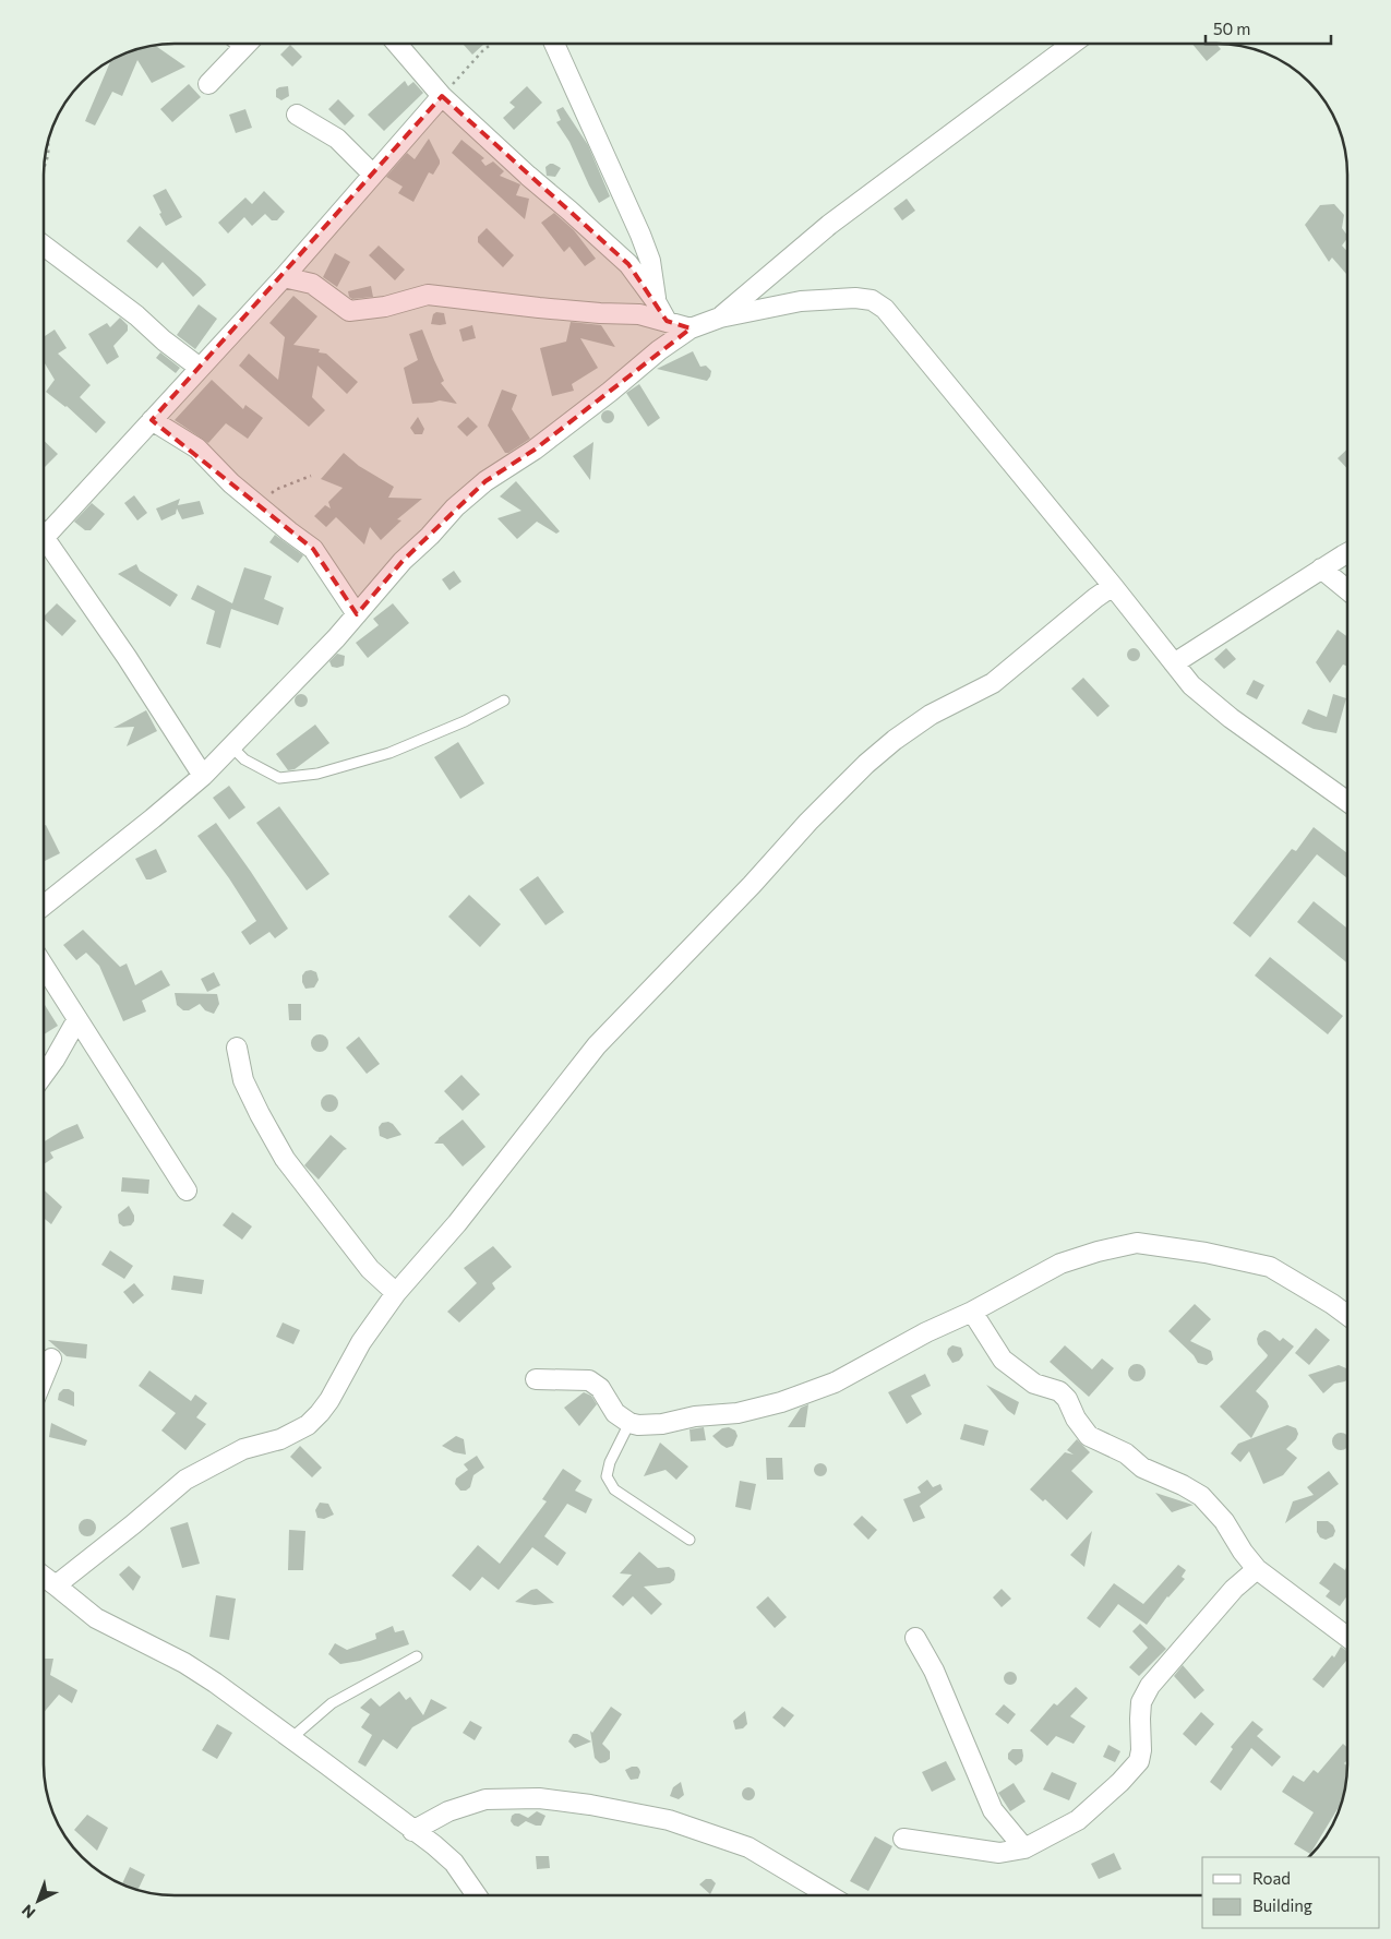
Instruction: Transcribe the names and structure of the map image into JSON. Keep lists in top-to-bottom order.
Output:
{
  "legend": ["Road", "Building"],
  "scale_bar": "50 m",
  "north": "bottom left"
}
